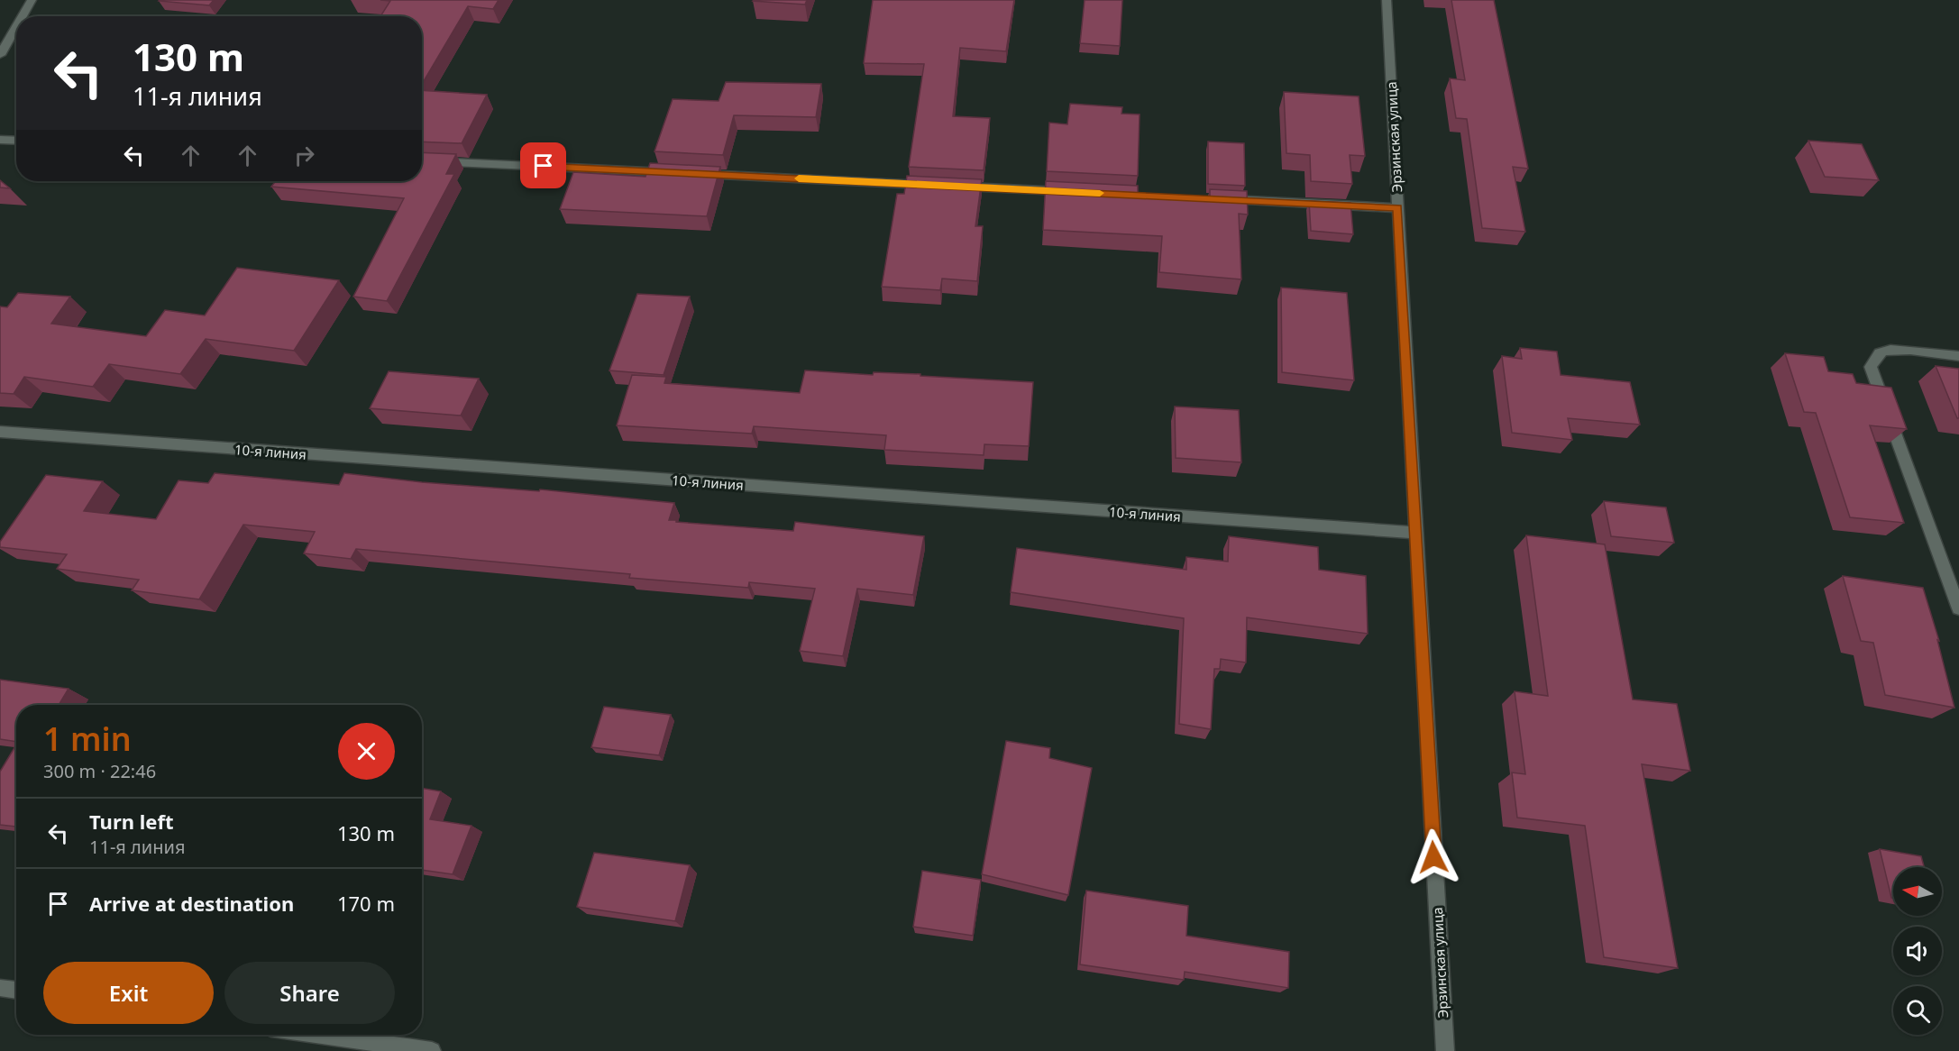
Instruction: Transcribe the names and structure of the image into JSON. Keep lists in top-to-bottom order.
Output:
{
  "streets": {
    "street": ["Эрзинская улица", "10-я линия"]
  },
  "crossings": [
    ["Эрзинская улица", "10-я линия"]
  ],
  "north": "left",
  "page": {
    "turn": ["130 m", "11-я линия"],
    "heading": ["1 min", "300 m · 22:46"],
    "list": [
      {
        "name": "Turn left",
        "note": "11-я линия",
        "value": "130 m"
      },
      {
        "name": "Arrive at destination",
        "value": "170 m"
      }
    ],
    "buttons": ["Exit", "Share"]
  }
}
